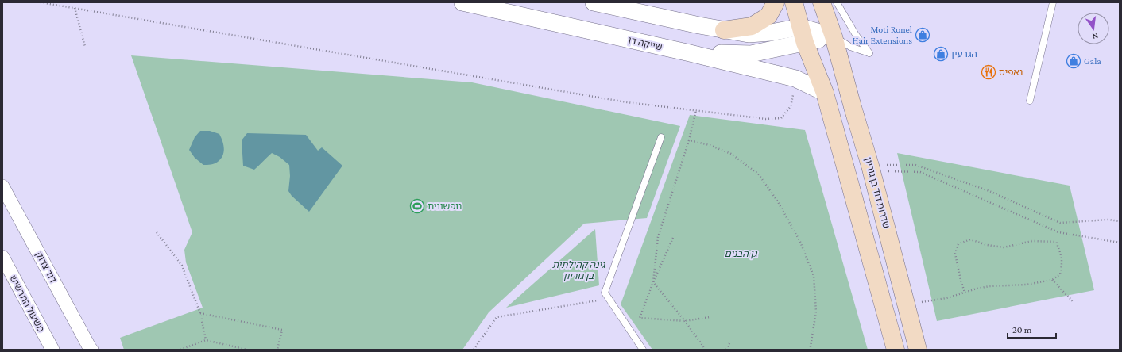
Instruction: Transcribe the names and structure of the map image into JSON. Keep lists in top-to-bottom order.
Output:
{
  "streets": {
    "main road": ["שדרות דוד בן גוריון"],
    "street": ["שייקה דן", "דוד צדוק", "משעול התרשיש"]
  },
  "parks": ["גן הבנים", "גינה קהילתית בן גוריון"],
  "places": {
    "shop": ["Moti Ronel Hair Extensions", "הגרעין", "Gala"],
    "restaurant": ["נאפיס"],
    "sports": ["נופשונית"]
  },
  "scale_bar": "20 m",
  "north": "bottom"
}
